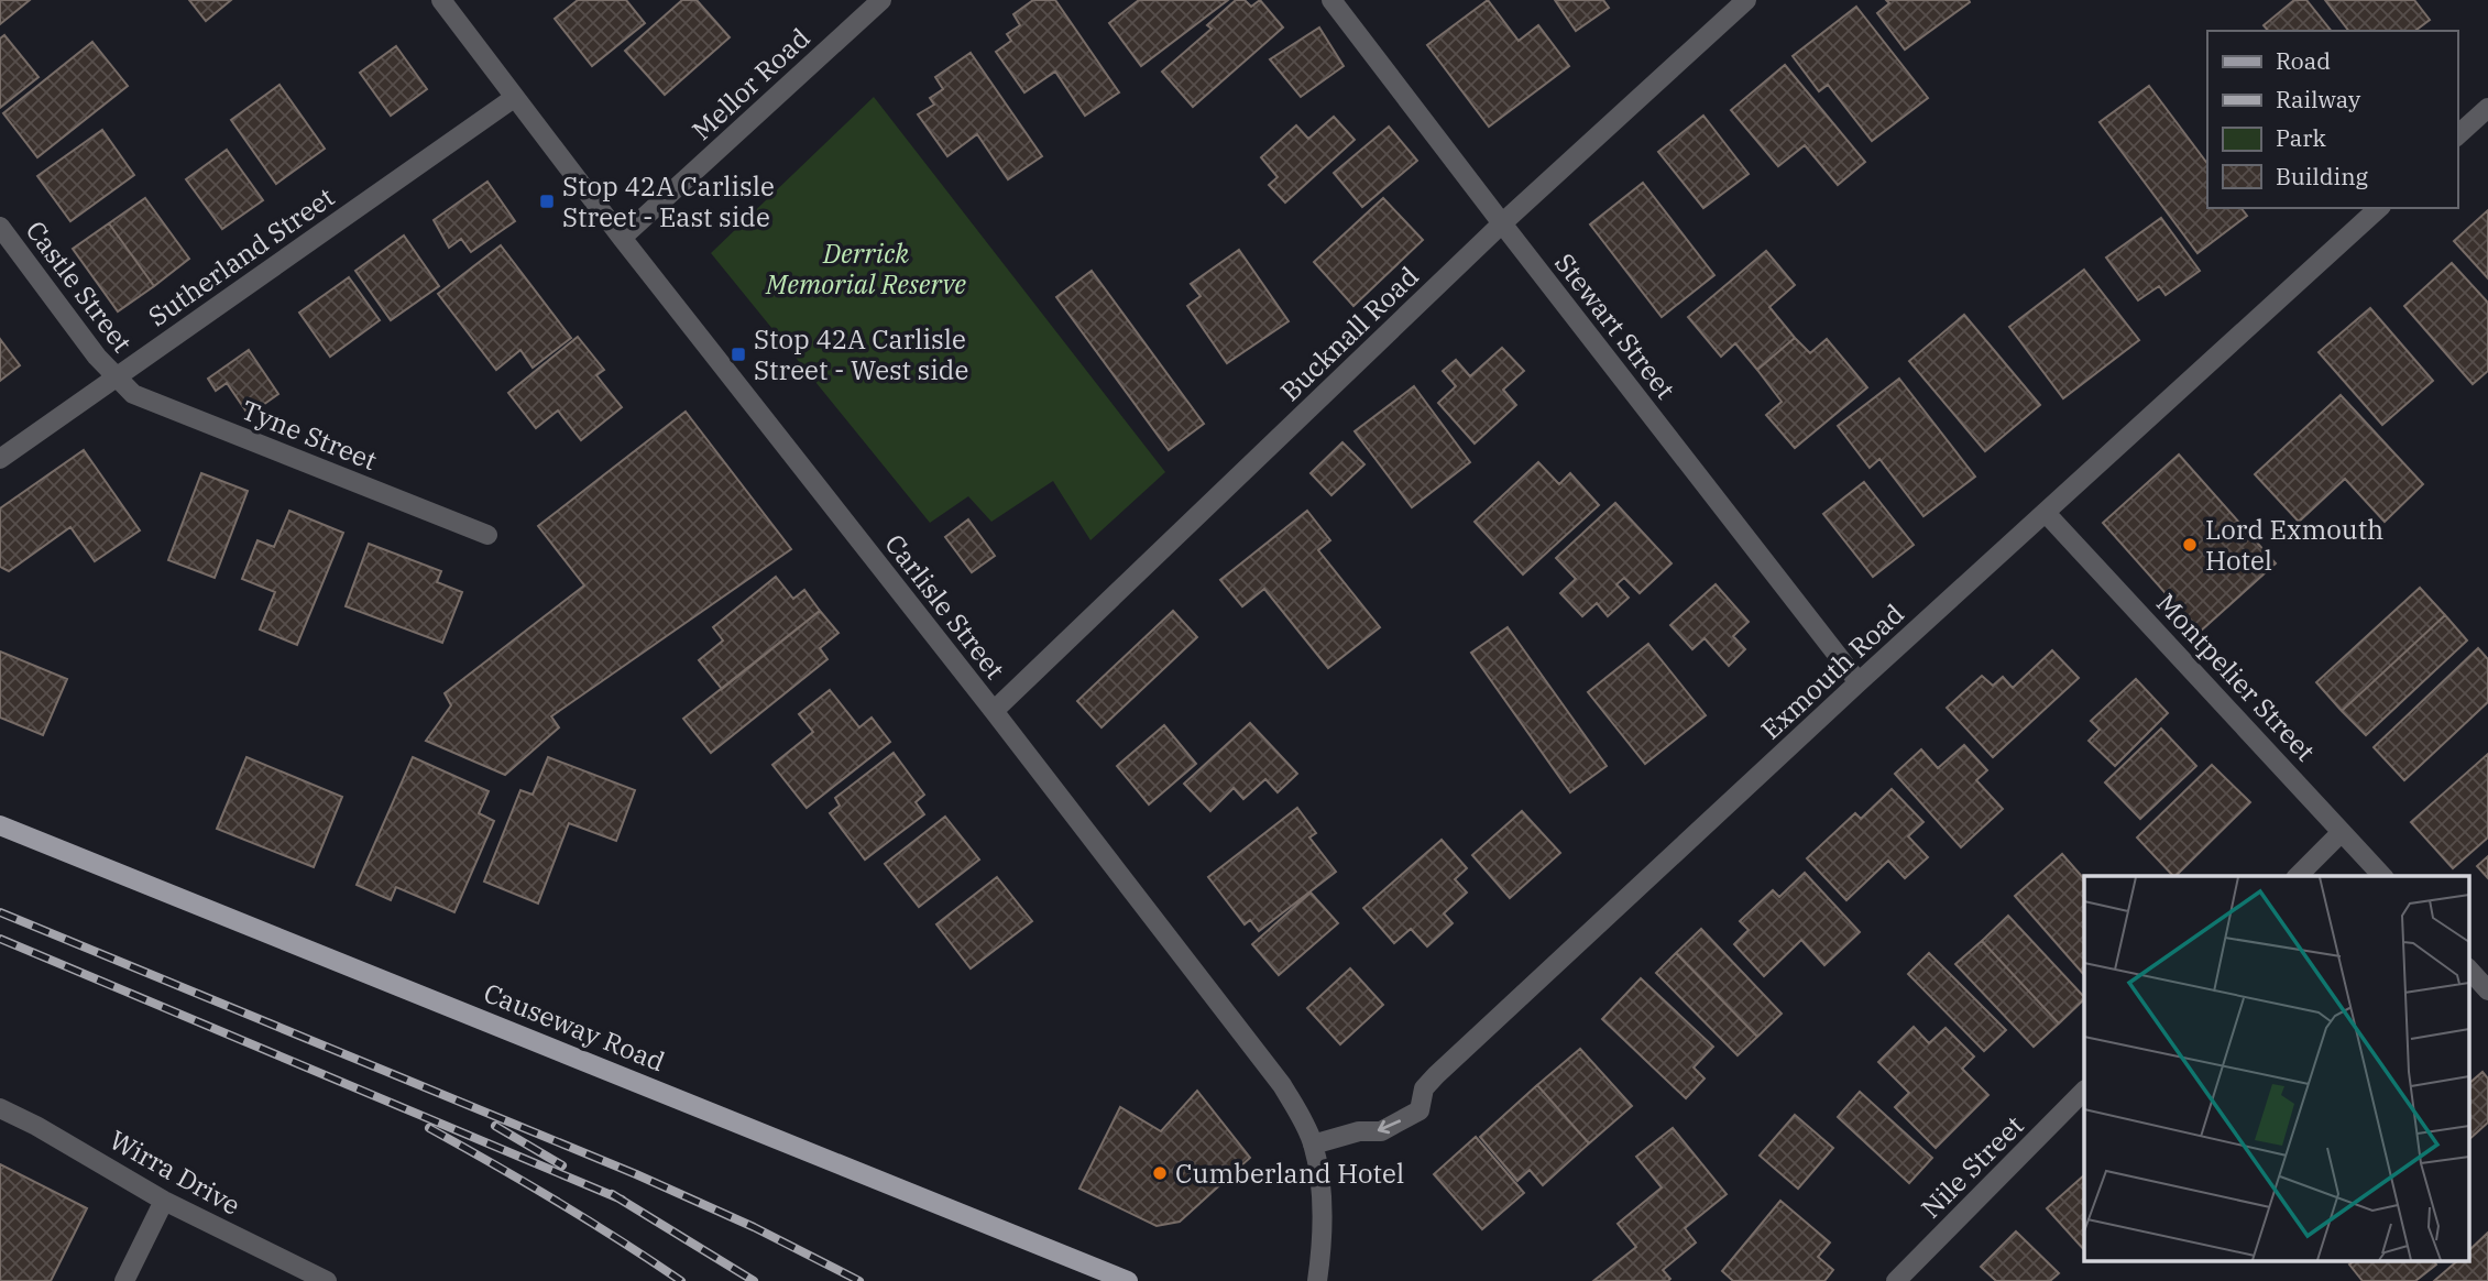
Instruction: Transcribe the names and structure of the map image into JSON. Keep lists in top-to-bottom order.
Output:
{
  "streets": {
    "main road": ["Causeway Road"],
    "street": [
      "Mellor Road",
      "Sutherland Street",
      "Castle Street",
      "Stewart Street",
      "Bucknall Road",
      "Tyne Street",
      "Carlisle Street",
      "Exmouth Road",
      "Montpelier Street",
      "Nile Street",
      "Wirra Drive"
    ]
  },
  "crossings": [
    ["Mellor Road", "Carlisle Street"],
    ["Sutherland Street", "Castle Street"],
    ["Sutherland Street", "Tyne Street"],
    ["Sutherland Street", "Carlisle Street"],
    ["Castle Street", "Tyne Street"],
    ["Stewart Street", "Bucknall Road"],
    ["Stewart Street", "Exmouth Road"],
    ["Bucknall Road", "Carlisle Street"],
    ["Carlisle Street", "Exmouth Road"],
    ["Exmouth Road", "Montpelier Street"]
  ],
  "one_way": ["Exmouth Road"],
  "parks": ["Derrick Memorial Reserve"],
  "places": {
    "transit": ["Stop 42A Carlisle Street - East side", "Stop 42A Carlisle Street - West side"],
    "other": ["Lord Exmouth Hotel", "Cumberland Hotel"]
  },
  "legend": [
    "Road",
    "Railway",
    "Park",
    "Building"
  ]
}
